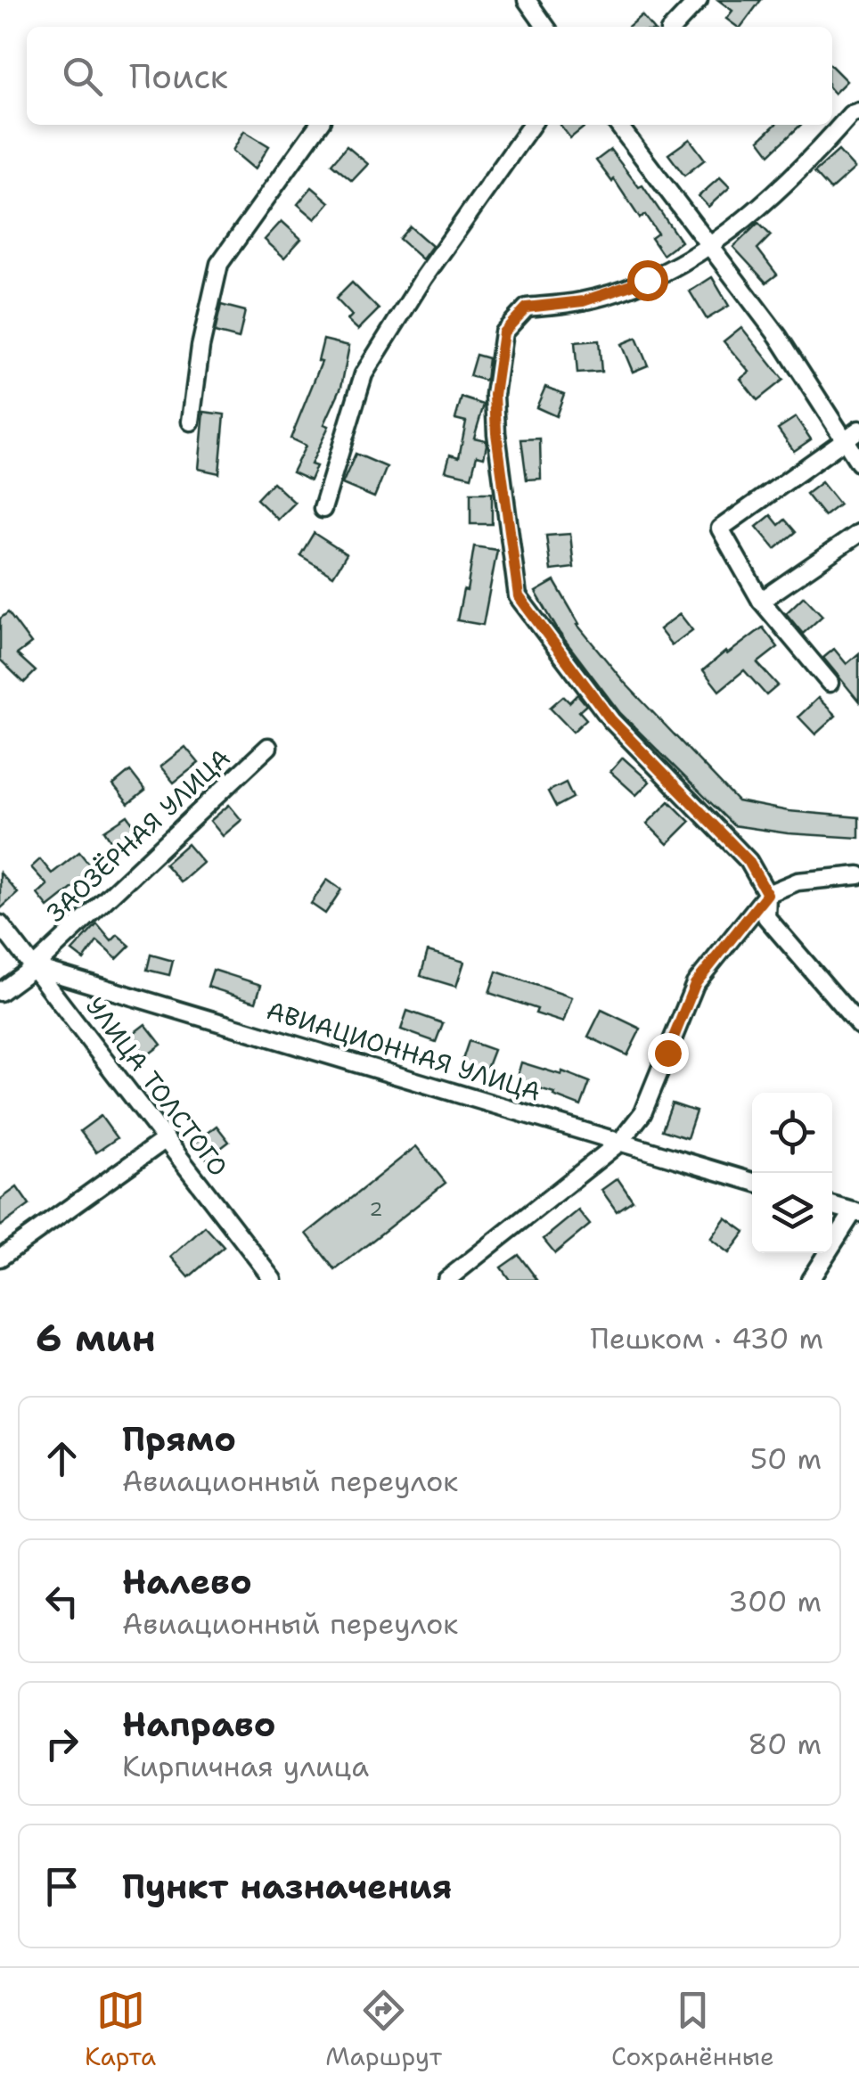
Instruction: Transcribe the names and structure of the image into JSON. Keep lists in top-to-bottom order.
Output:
{
  "streets": {
    "street": ["ЗАОЗЁРНАЯ УЛИЦА", "АВИАЦИОННАЯ УЛИЦА", "УЛИЦА ТОЛСТОГО"]
  },
  "crossings": [
    ["ЗАОЗЁРНАЯ УЛИЦА", "АВИАЦИОННАЯ УЛИЦА"],
    ["ЗАОЗЁРНАЯ УЛИЦА", "УЛИЦА ТОЛСТОГО"],
    ["АВИАЦИОННАЯ УЛИЦА", "УЛИЦА ТОЛСТОГО"]
  ],
  "house_numbers": ["2"],
  "page": {
    "search": "Поиск",
    "heading": ["6 мин", "Пешком · 430 m"],
    "list": [
      ["Прямо", "Авиационный переулок", "50 m"],
      ["Налево", "Авиационный переулок", "300 m"],
      ["Направо", "Кирпичная улица", "80 m"],
      "Пункт назначения"
    ],
    "nav": ["Карта", "Маршрут", "Сохранённые"]
  }
}
